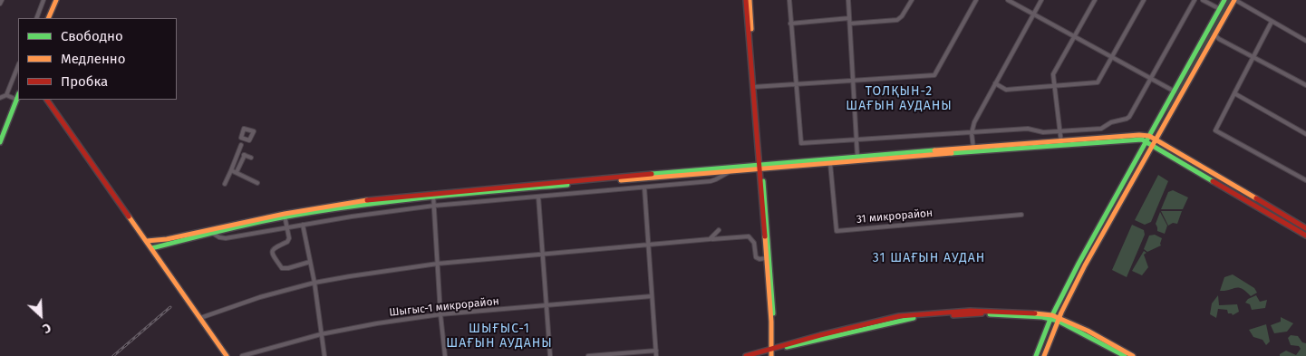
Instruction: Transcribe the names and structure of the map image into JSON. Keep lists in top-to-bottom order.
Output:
{
  "streets": {
    "street": ["31 микрорайон", "Шыгыс-1 микрорайон"]
  },
  "districts": ["ТОЛҚЫН-2 ШАҒЫН АУДАНЫ", "31 ШАҒЫН АУДАН", "ШЫҒЫС-1 ШАҒЫН АУДАНЫ"],
  "legend": ["Свободно", "Медленно", "Пробка"],
  "north": "bottom right"
}
